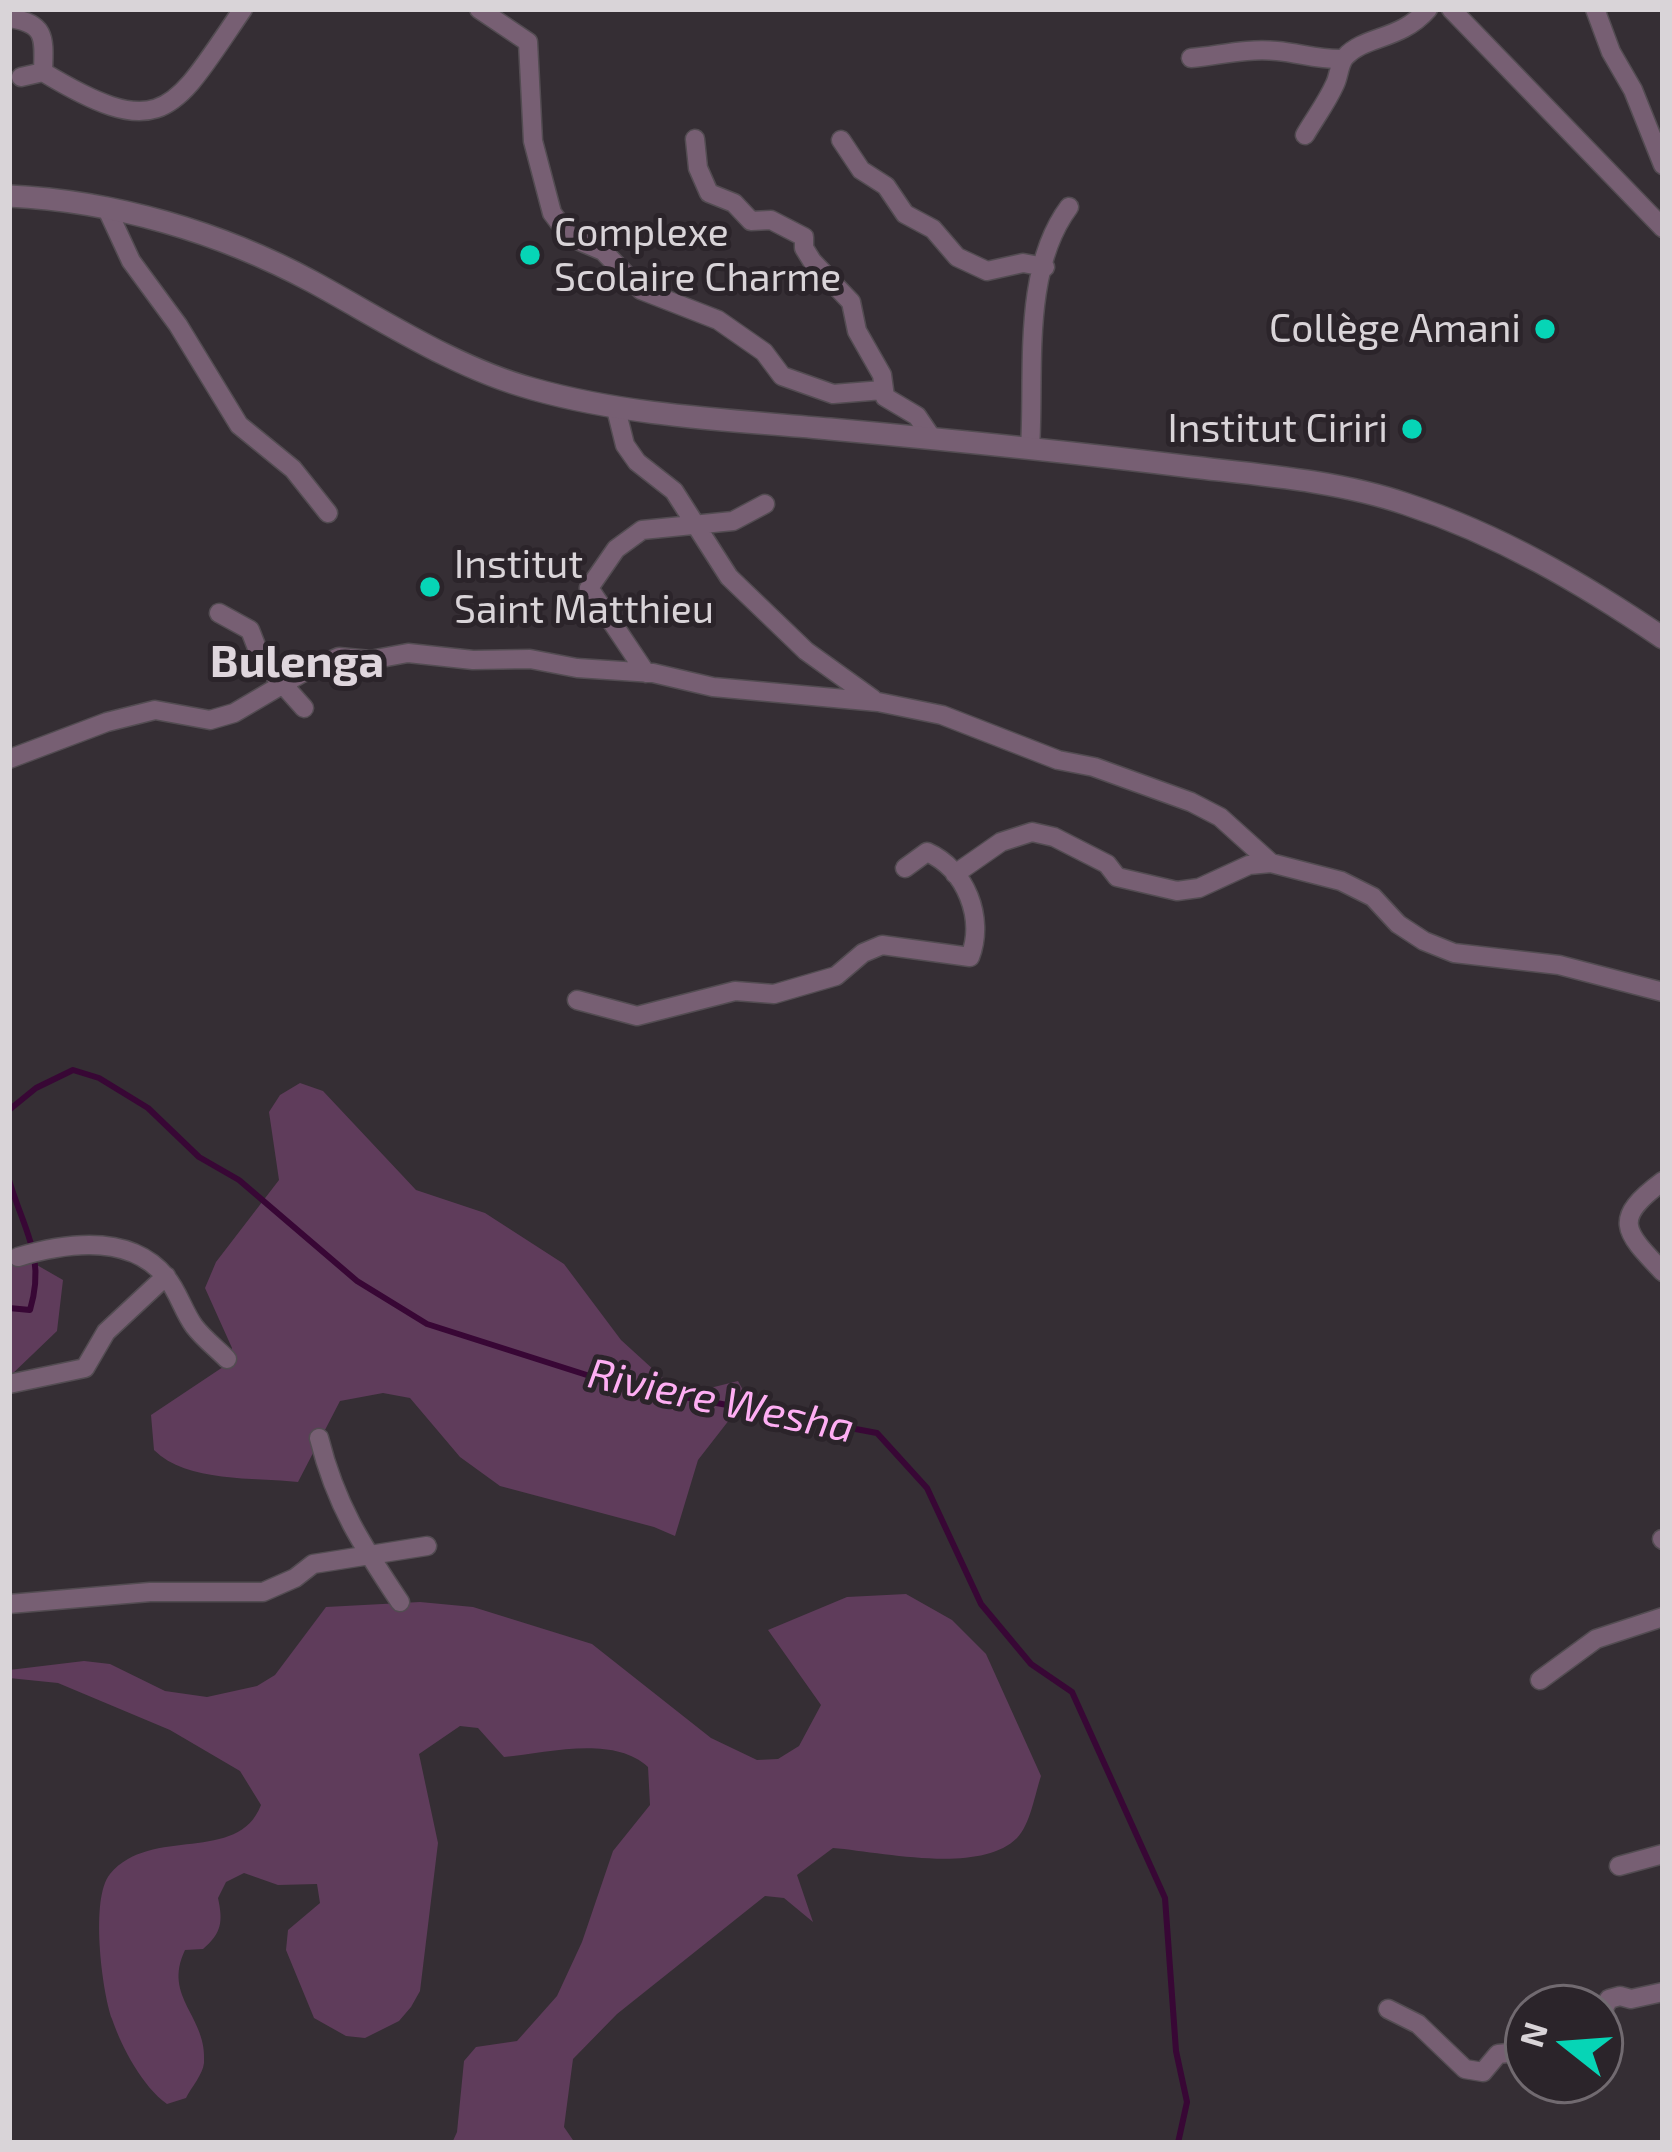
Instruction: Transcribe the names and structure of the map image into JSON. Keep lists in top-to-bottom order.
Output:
{
  "districts": ["Bulenga"],
  "water": ["Riviere Wesha"],
  "places": [
    "Complexe Scolaire Charme",
    "Collège Amani",
    "Institut Ciriri",
    "Institut Saint Matthieu"
  ],
  "north": "left"
}
